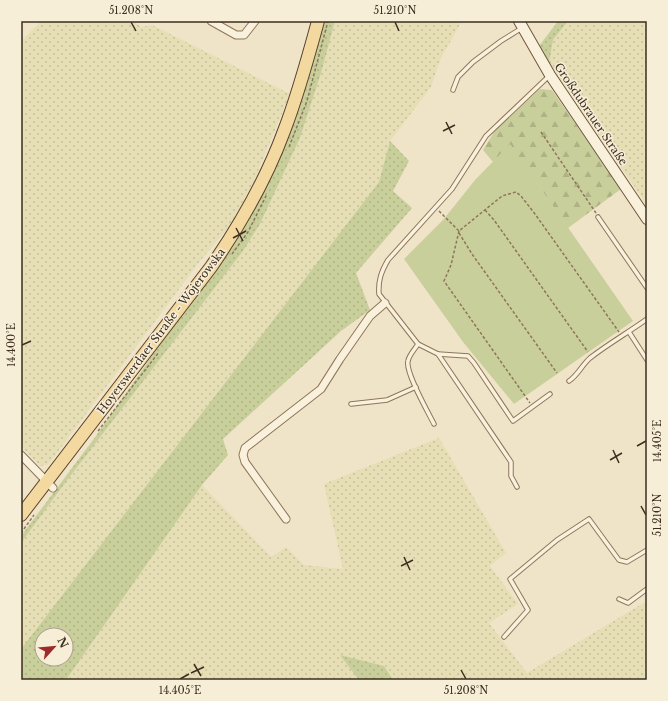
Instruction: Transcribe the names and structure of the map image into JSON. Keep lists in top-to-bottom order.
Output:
{
  "streets": {
    "main road": ["Großdubrauer Straße", "Hoyerswerdaer Straße - Wojerowska"]
  },
  "north": "top right",
  "coordinates": [
    "51.208°N",
    "51.210°N",
    "14.400°E",
    "14.405°E"
  ]
}
